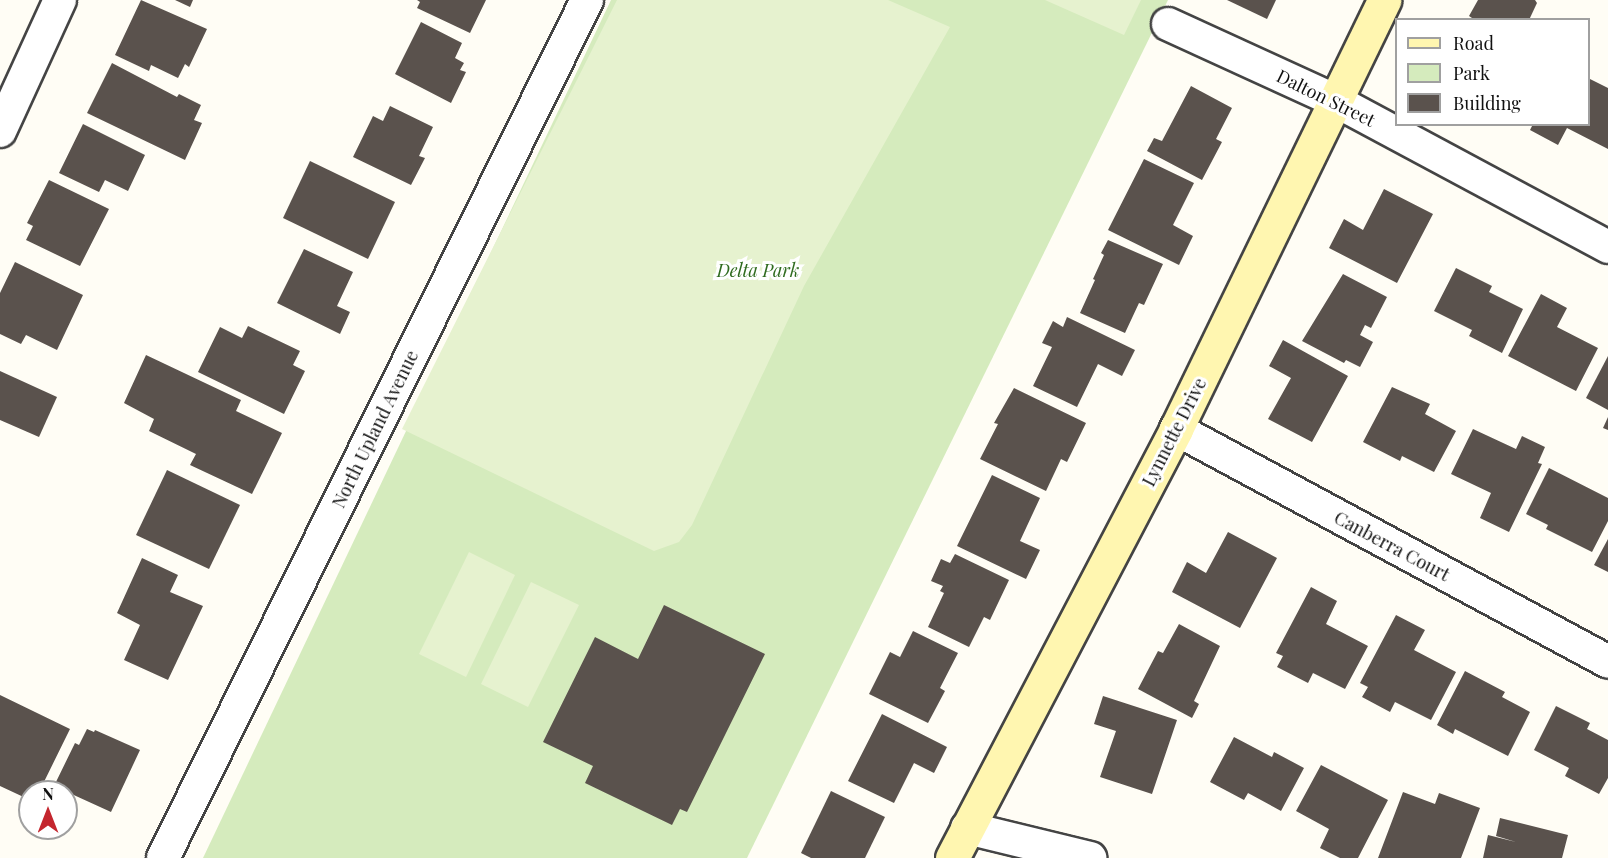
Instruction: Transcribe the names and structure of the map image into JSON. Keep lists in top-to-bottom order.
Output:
{
  "streets": {
    "street": [
      "Dalton Street",
      "North Upland Avenue",
      "Lynnette Drive",
      "Canberra Court"
    ]
  },
  "crossings": [
    ["Dalton Street", "Lynnette Drive"],
    ["Lynnette Drive", "Canberra Court"]
  ],
  "parks": ["Delta Park"],
  "legend": ["Road", "Park", "Building"],
  "north": "top"
}
